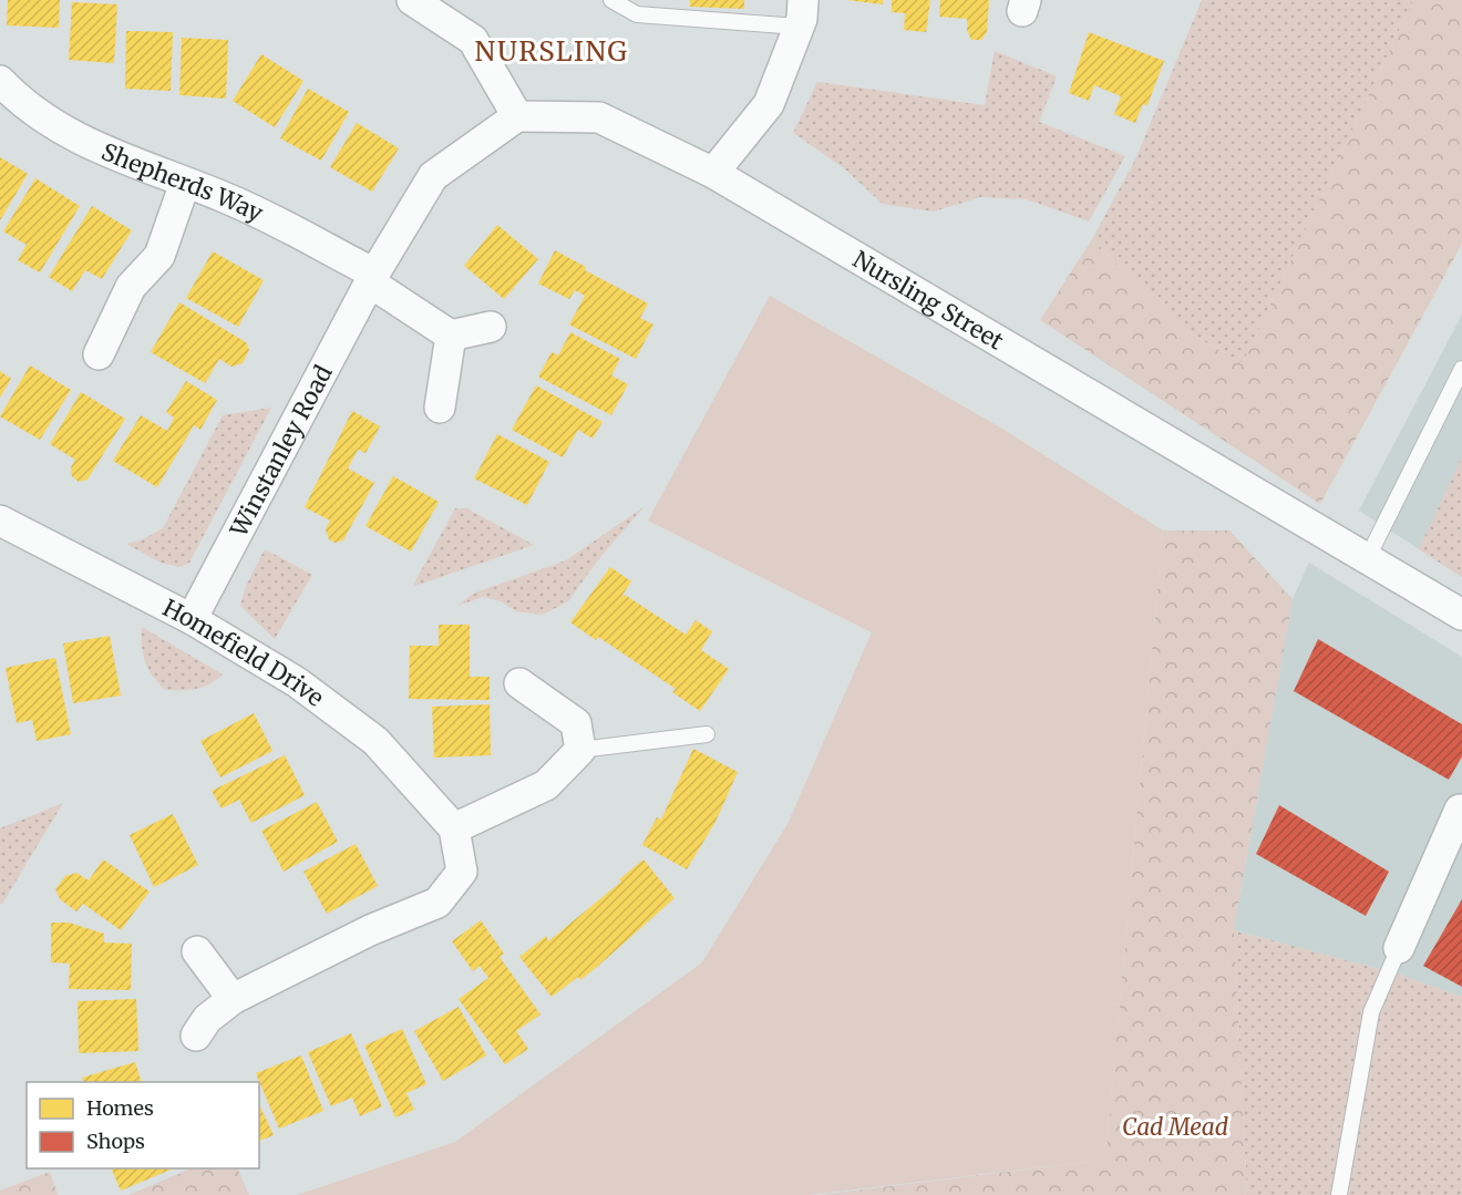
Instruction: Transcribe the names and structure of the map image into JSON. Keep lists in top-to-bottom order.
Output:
{
  "streets": {
    "street": [
      "Shepherds Way",
      "Nursling Street",
      "Winstanley Road",
      "Homefield Drive"
    ]
  },
  "crossings": [
    ["Shepherds Way", "Winstanley Road"],
    ["Nursling Street", "Winstanley Road"],
    ["Winstanley Road", "Homefield Drive"]
  ],
  "districts": ["NURSLING"],
  "parks": ["Cad Mead"],
  "legend": ["Homes", "Shops"]
}
